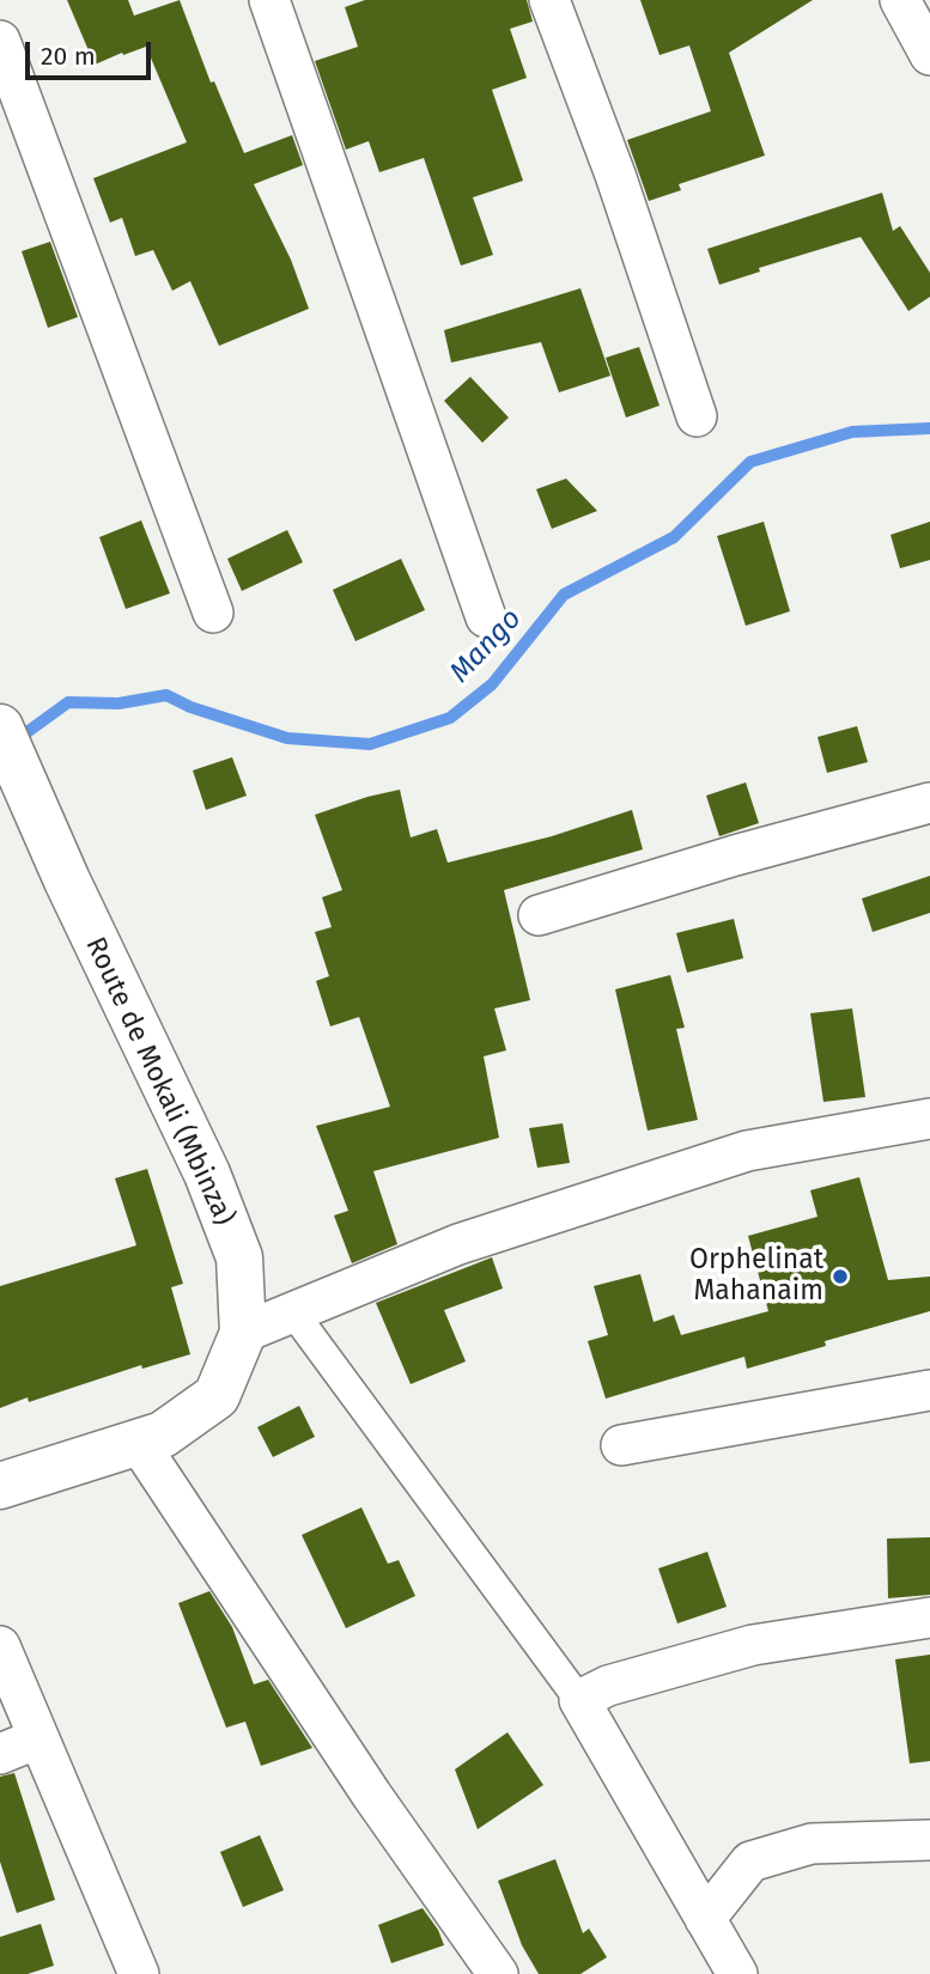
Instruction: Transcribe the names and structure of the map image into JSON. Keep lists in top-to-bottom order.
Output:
{
  "streets": {
    "street": ["Route de Mokali (Mbinza)"]
  },
  "water": ["Mango"],
  "places": ["Orphelinat Mahanaim"],
  "scale_bar": "20 m"
}
